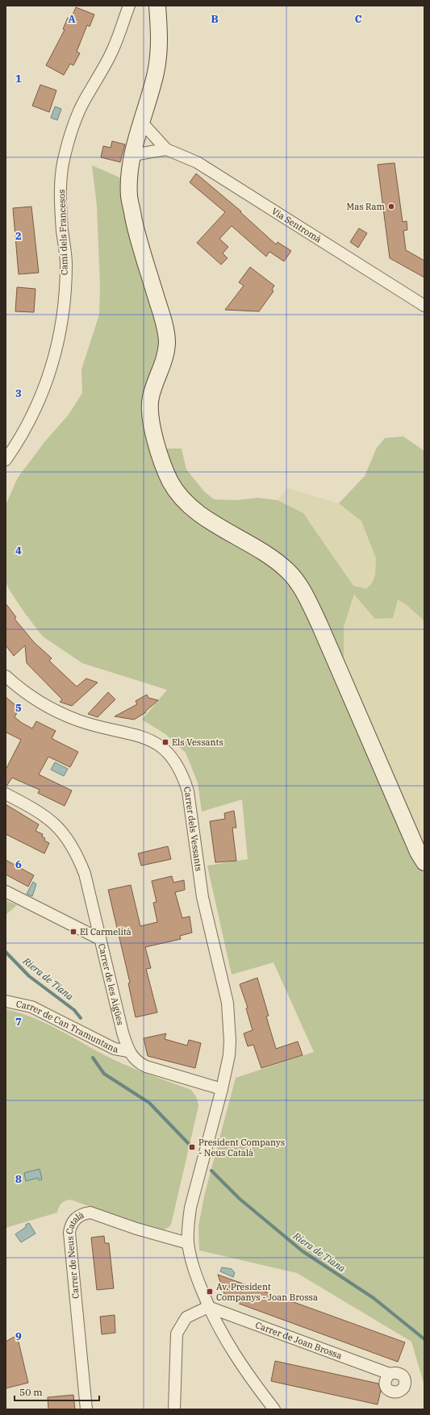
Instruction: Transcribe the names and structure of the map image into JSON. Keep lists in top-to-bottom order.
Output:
{
  "streets": {
    "street": [
      "Via Sentromà",
      "Camí dels Francesos",
      "Carrer dels Vessants",
      "Carrer de les Aigües",
      "Carrer de Can Tramuntana",
      "Carrer de Neus Català",
      "Carrer de Joan Brossa"
    ]
  },
  "crossings": [
    ["Carrer dels Vessants", "Carrer de les Aigües"],
    ["Carrer dels Vessants", "Carrer de Neus Català"],
    ["Carrer dels Vessants", "Carrer de Joan Brossa"],
    ["Carrer de les Aigües", "Carrer de Can Tramuntana"]
  ],
  "water": ["Riera de Tiana"],
  "places": {
    "other": ["Mas Ram"],
    "transit": [
      "Els Vessants",
      "El Carmelità",
      "President Companys - Neus Català",
      "Av. President Companys - Joan Brossa"
    ]
  },
  "scale_bar": "50 m",
  "grid": {
    "columns": ["A", "B", "C"],
    "rows": [
      "1",
      "2",
      "3",
      "4",
      "5",
      "6",
      "7",
      "8",
      "9"
    ]
  }
}
